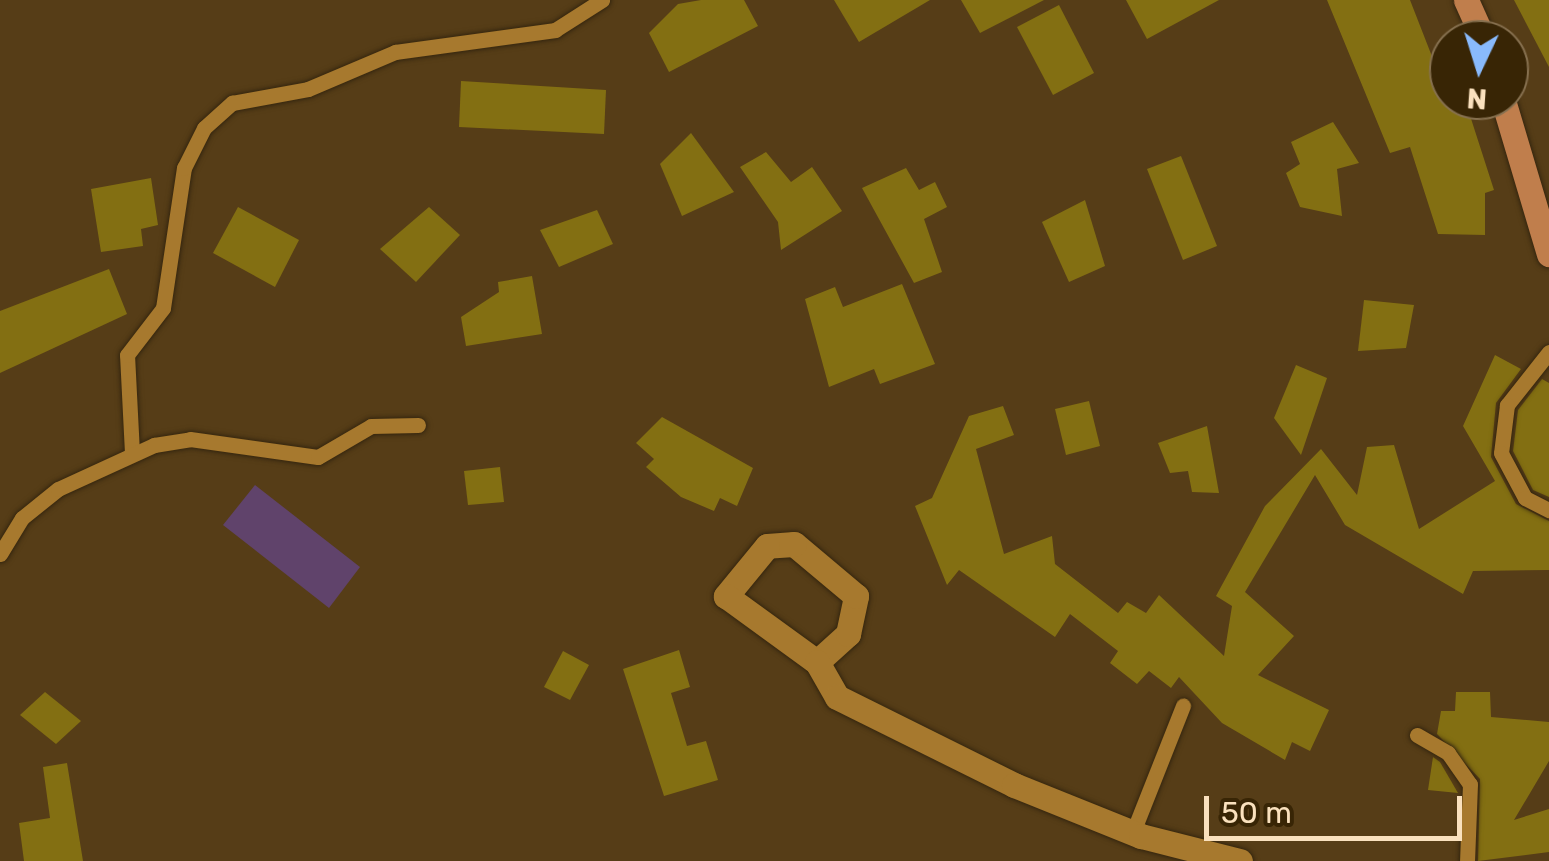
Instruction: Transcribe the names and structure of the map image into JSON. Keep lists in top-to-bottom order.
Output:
{
  "scale_bar": "50 m",
  "north": "bottom"
}
